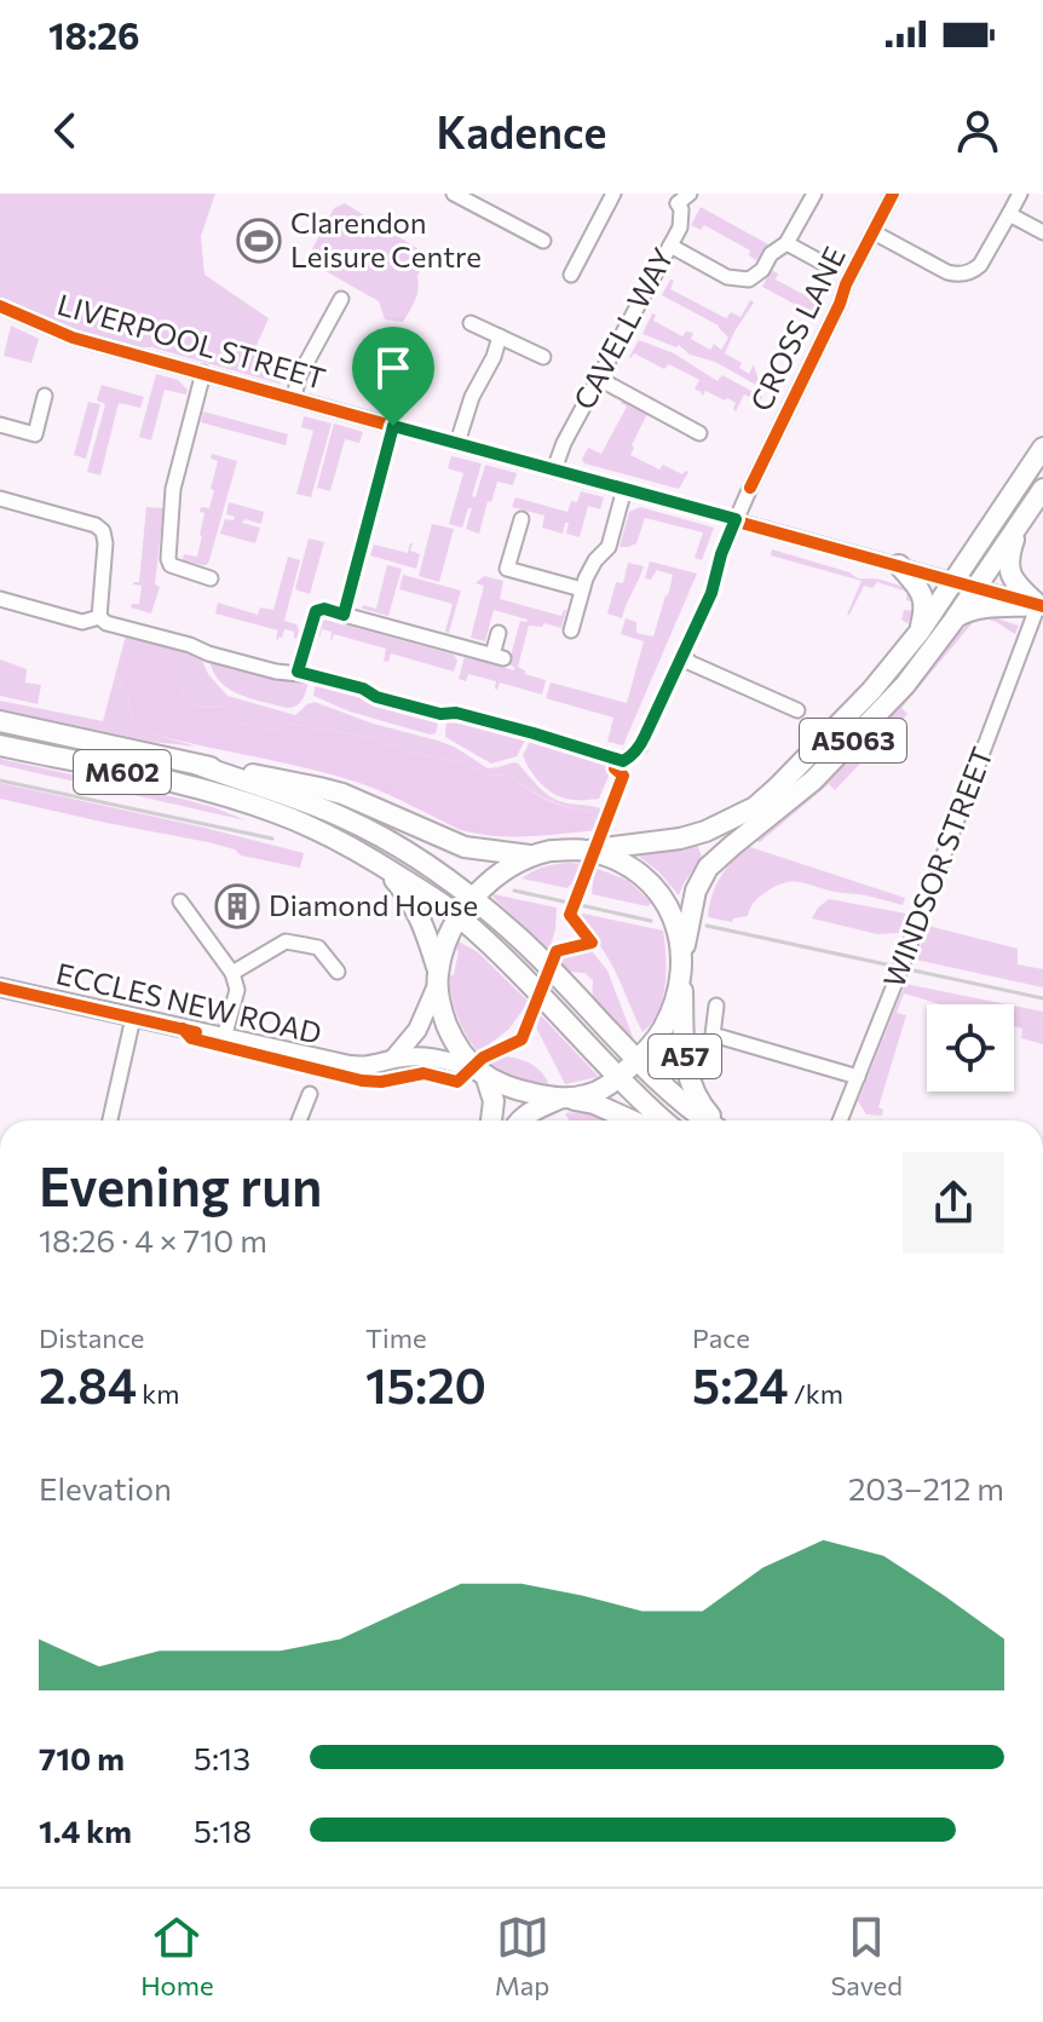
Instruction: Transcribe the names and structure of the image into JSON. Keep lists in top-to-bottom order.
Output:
{
  "streets": {
    "highway": ["A5063", "M602", "A57"],
    "main road": ["ECCLES NEW ROAD"],
    "street": [
      "CAVELL WAY",
      "CROSS LANE",
      "LIVERPOOL STREET",
      "WINDSOR STREET"
    ]
  },
  "crossings": [
    ["CAVELL WAY", "LIVERPOOL STREET"],
    ["CROSS LANE", "LIVERPOOL STREET"],
    ["LIVERPOOL STREET", "A5063"],
    ["LIVERPOOL STREET", "WINDSOR STREET"],
    ["A5063", "A57"],
    ["M602", "A57"]
  ],
  "places": {
    "sports": ["Clarendon Leisure Centre"],
    "building": ["Diamond House"]
  },
  "page": {
    "status": "18:26",
    "header": "Kadence",
    "heading": ["Evening run", "18:26 · 4 × 710 m"],
    "stats": [
      ["Distance", "2.84 km"],
      ["Time", "15:20"],
      ["Pace", "5:24 /km"]
    ],
    "chart": ["Elevation", "203–212 m"],
    "list": [
      {
        "name": "710 m",
        "note": "5:13"
      },
      {
        "name": "1.4 km",
        "note": "5:18"
      }
    ],
    "tabs": ["Home", "Map", "Saved"]
  }
}
